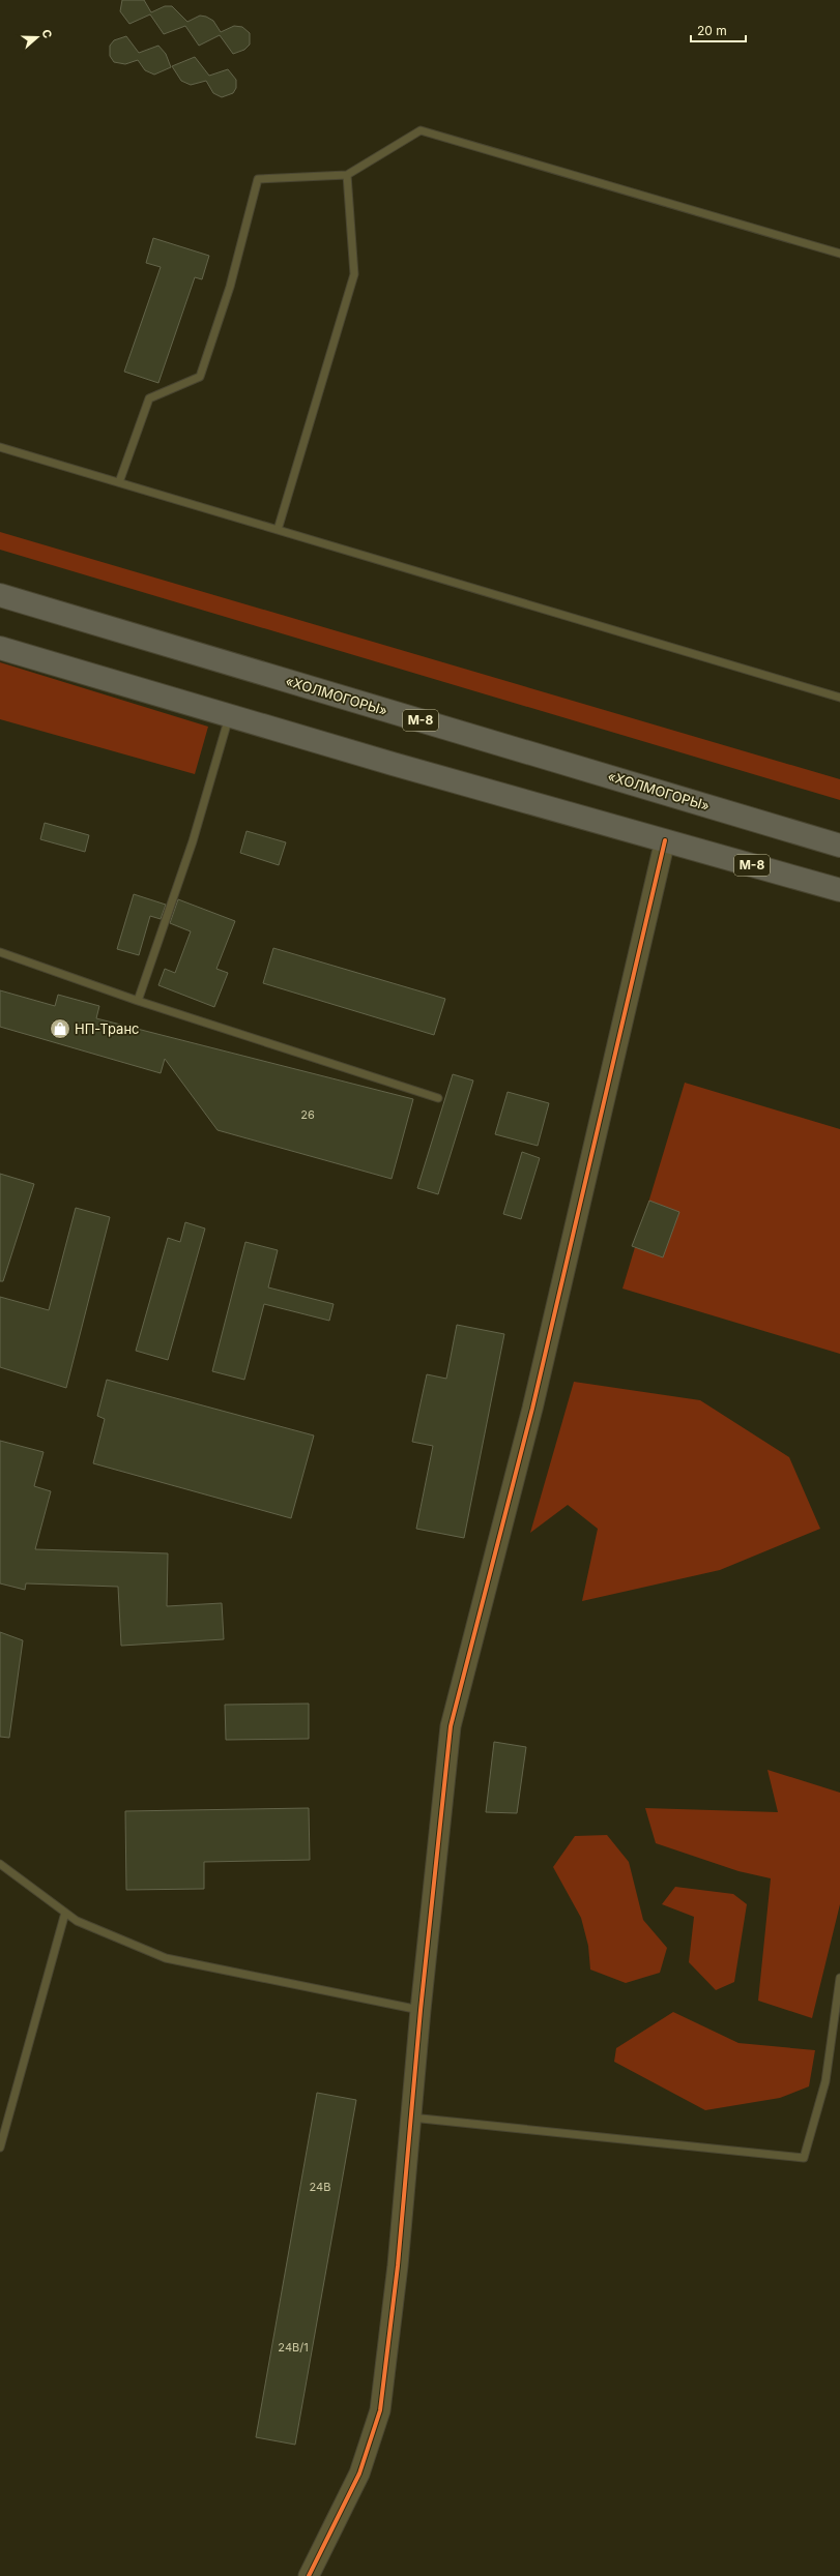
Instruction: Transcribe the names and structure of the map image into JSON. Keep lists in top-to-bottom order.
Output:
{
  "streets": {
    "highway": ["«ХОЛМОГОРЫ»", "М-8"]
  },
  "places": {
    "shop": ["НП-Транс"]
  },
  "house_numbers": ["26", "24В", "24В/1"],
  "scale_bar": "20 m",
  "north": "right"
}
